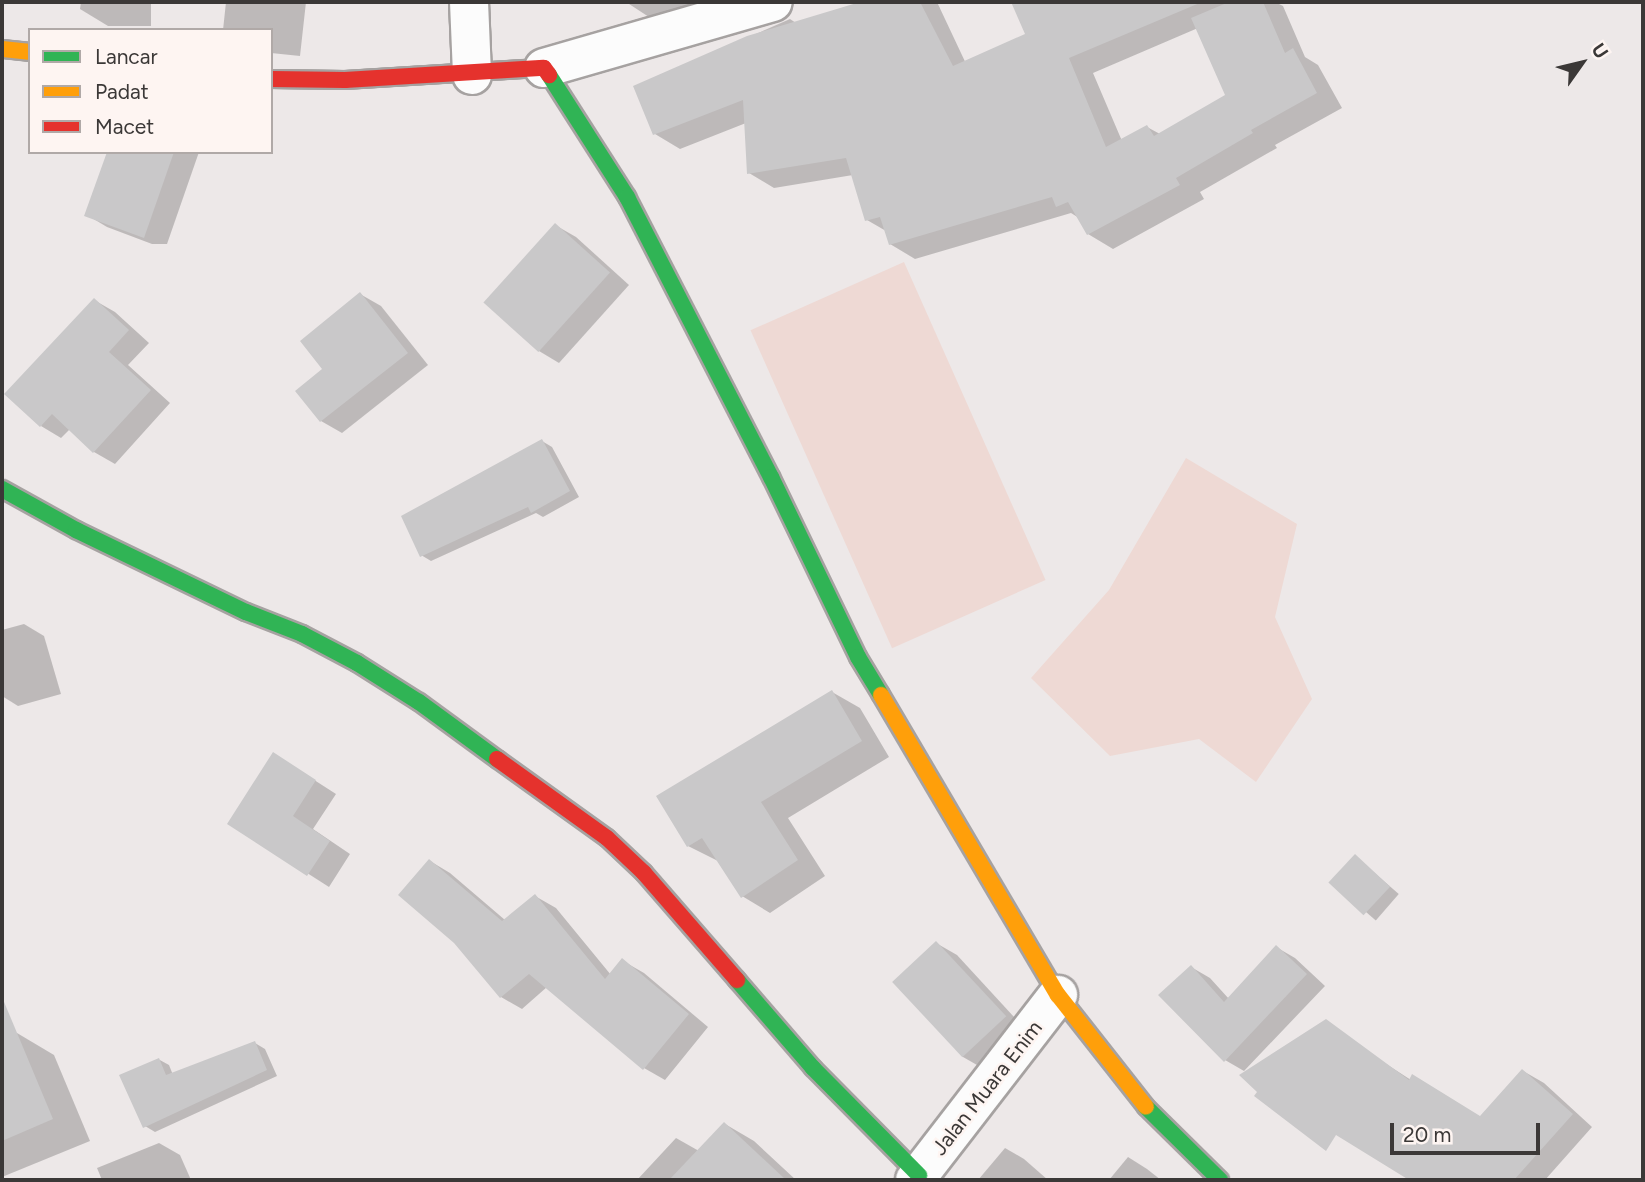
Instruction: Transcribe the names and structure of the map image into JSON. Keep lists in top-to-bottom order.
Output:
{
  "streets": {
    "street": ["Jalan Muara Enim"]
  },
  "legend": ["Lancar", "Padat", "Macet"],
  "scale_bar": "20 m",
  "north": "top right"
}
